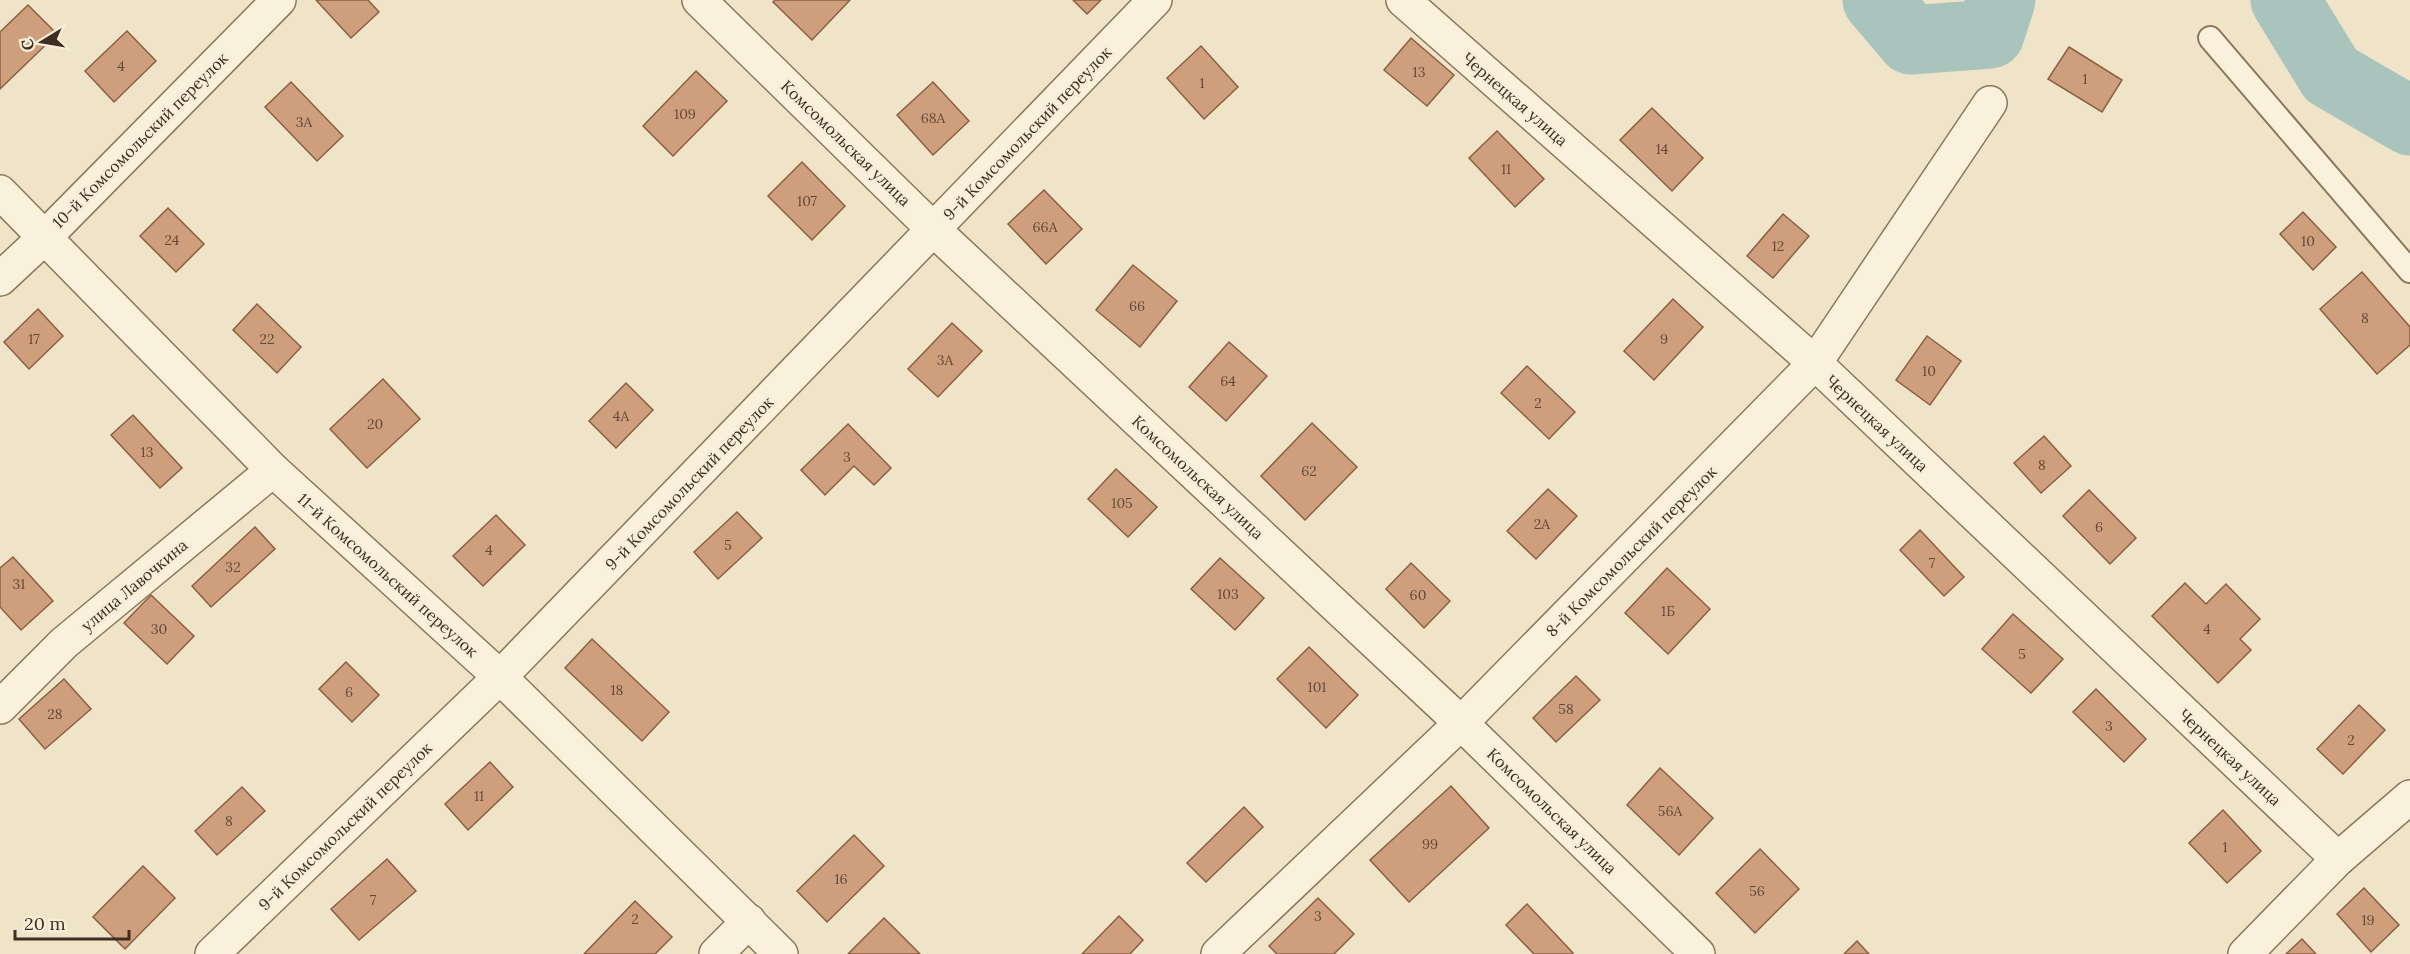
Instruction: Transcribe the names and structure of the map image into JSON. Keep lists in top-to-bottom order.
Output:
{
  "streets": {
    "street": [
      "Чернецкая улица",
      "9-й Комсомольский переулок",
      "10-й Комсомольский переулок",
      "Комсомольская улица",
      "8-й Комсомольский переулок",
      "11-й Комсомольский переулок",
      "улица Лавочкина"
    ]
  },
  "crossings": [
    ["Чернецкая улица", "8-й Комсомольский переулок"],
    ["9-й Комсомольский переулок", "Комсомольская улица"],
    ["9-й Комсомольский переулок", "11-й Комсомольский переулок"],
    ["10-й Комсомольский переулок", "11-й Комсомольский переулок"],
    ["Комсомольская улица", "8-й Комсомольский переулок"],
    ["11-й Комсомольский переулок", "улица Лавочкина"]
  ],
  "house_numbers": [
    "4",
    "13",
    "1",
    "1",
    "109",
    "68А",
    "3А",
    "14",
    "11",
    "107",
    "66А",
    "24",
    "10",
    "12",
    "66",
    "8",
    "17",
    "22",
    "9",
    "3А",
    "10",
    "64",
    "2",
    "4А",
    "20",
    "13",
    "3",
    "8",
    "62",
    "105",
    "2А",
    "6",
    "5",
    "4",
    "7",
    "32",
    "31",
    "103",
    "60",
    "1Б",
    "30",
    "4",
    "5",
    "101",
    "18",
    "6",
    "58",
    "28",
    "3",
    "2",
    "11",
    "56А",
    "8",
    "99",
    "1",
    "16",
    "56",
    "7",
    "3",
    "2",
    "19"
  ],
  "scale_bar": "20 m",
  "north": "left"
}
